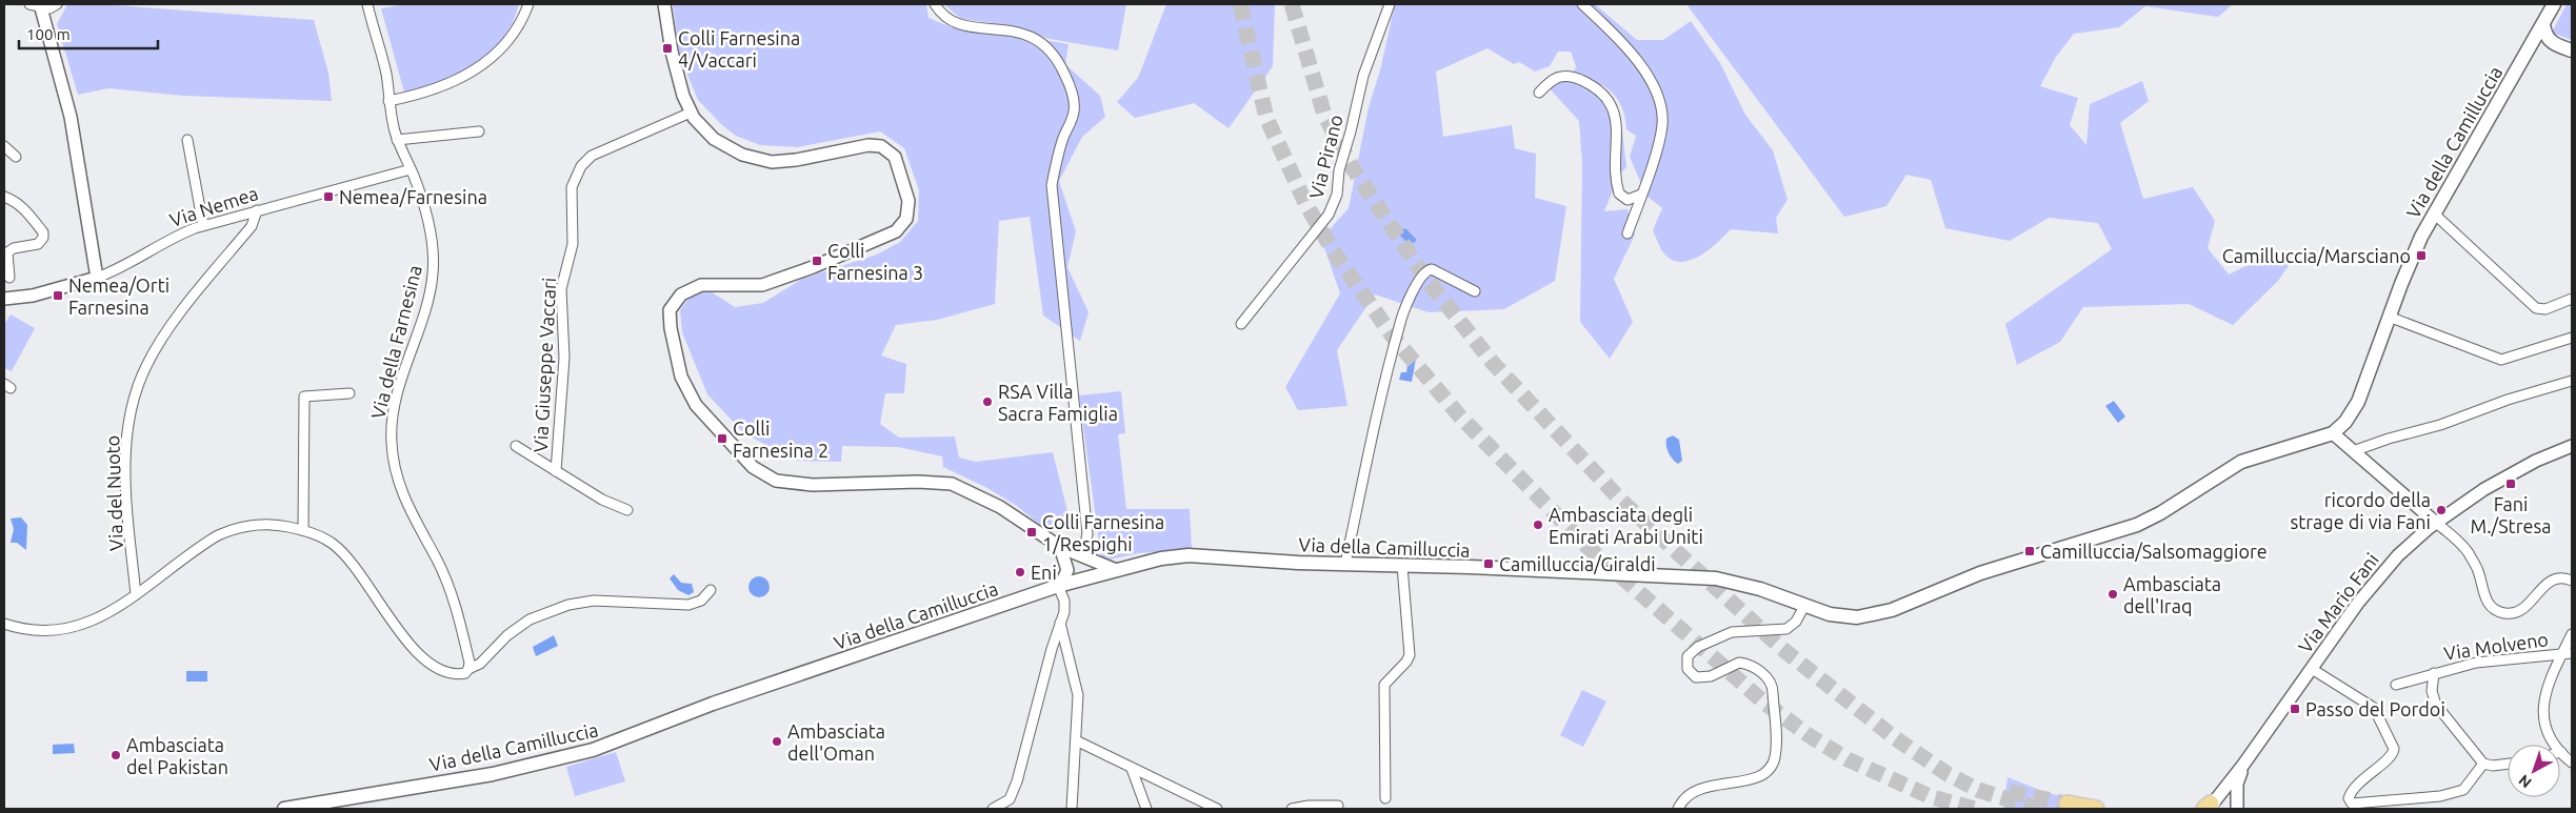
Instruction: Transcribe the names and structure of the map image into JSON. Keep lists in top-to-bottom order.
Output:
{
  "streets": {
    "main road": ["Via della Camilluccia"],
    "street": [
      "Via Pirano",
      "Via Nemea",
      "Via della Farnesina",
      "Via Giuseppe Vaccari",
      "Via del Nuoto",
      "Via Mario Fani",
      "Via Molveno"
    ]
  },
  "crossings": [
    ["Via Nemea", "Via della Farnesina"],
    ["Via Nemea", "Via del Nuoto"]
  ],
  "places": {
    "transit": [
      "Colli Farnesina 4/Vaccari",
      "Nemea/Farnesina",
      "Camilluccia/Marsciano",
      "Colli Farnesina 3",
      "Nemea/Orti Farnesina",
      "Colli Farnesina 2",
      "Fani M./Stresa",
      "Colli Farnesina 1/Respighi",
      "Camilluccia/Salsomaggiore",
      "Camilluccia/Giraldi",
      "Passo del Pordoi"
    ],
    "other": [
      "RSA Villa Sacra Famiglia",
      "ricordo della strage di via Fani",
      "Ambasciata degli Emirati Arabi Uniti",
      "Eni",
      "Ambasciata dell'Iraq",
      "Ambasciata dell'Oman",
      "Ambasciata del Pakistan"
    ]
  },
  "scale_bar": "100 m",
  "north": "bottom left"
}
